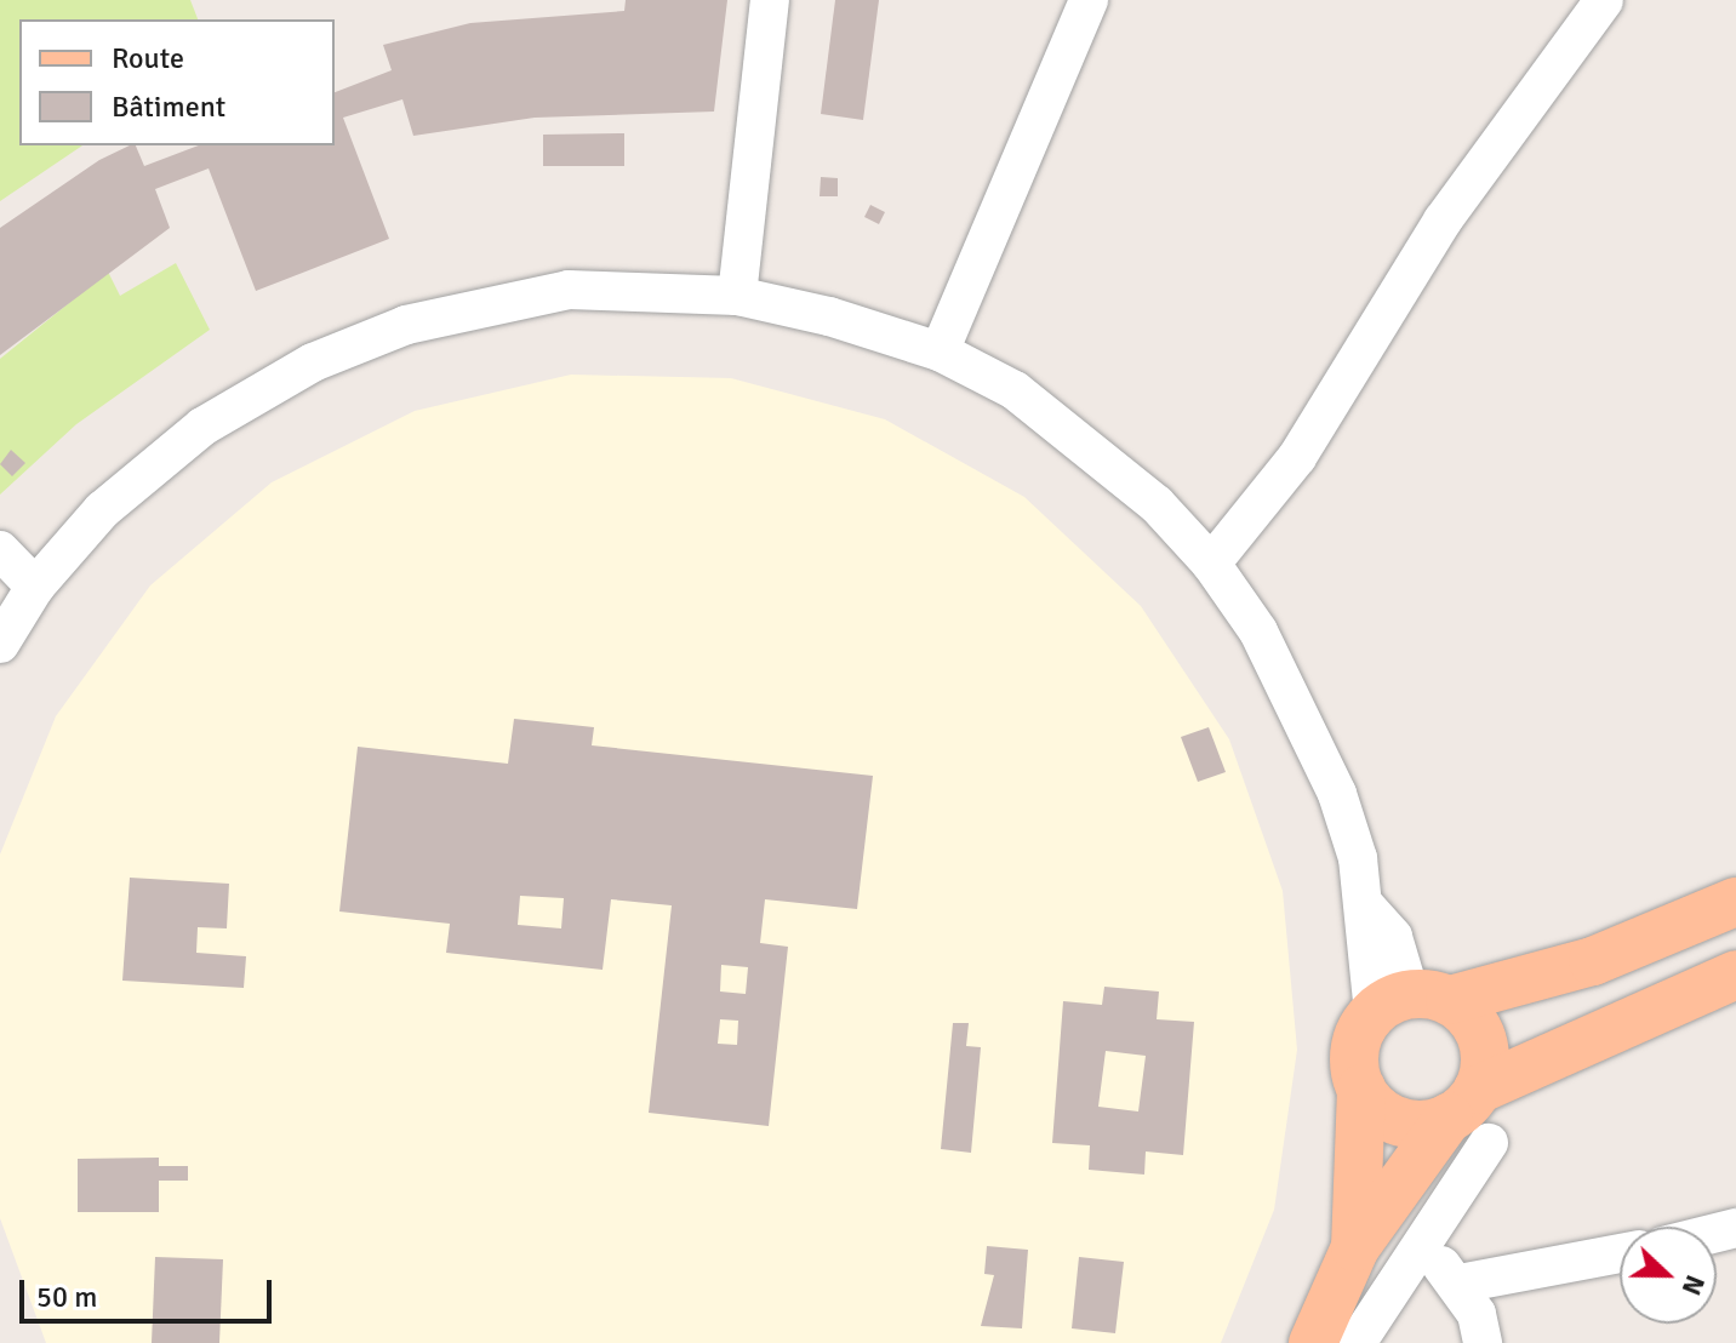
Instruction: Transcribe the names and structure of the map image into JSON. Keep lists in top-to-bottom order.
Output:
{
  "legend": ["Route", "Bâtiment"],
  "scale_bar": "50 m",
  "north": "right"
}
